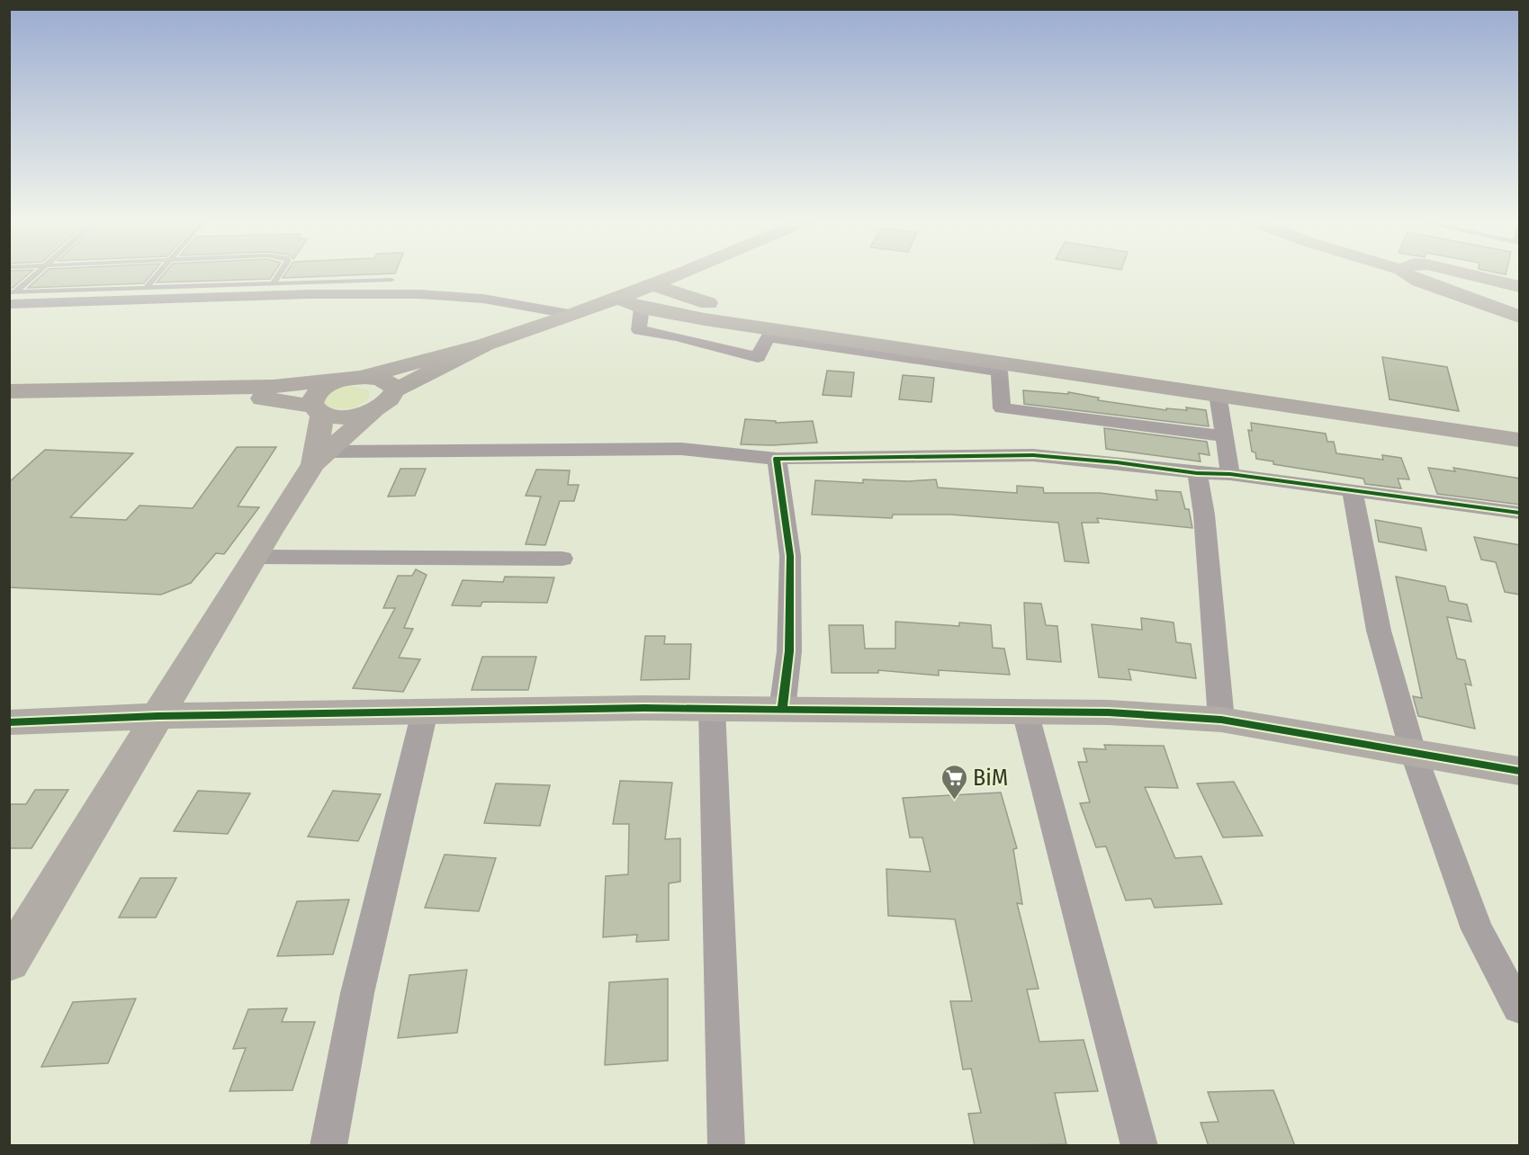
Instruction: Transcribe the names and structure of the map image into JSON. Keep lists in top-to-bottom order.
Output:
{
  "places": {
    "supermarket": ["BiM"]
  }
}
